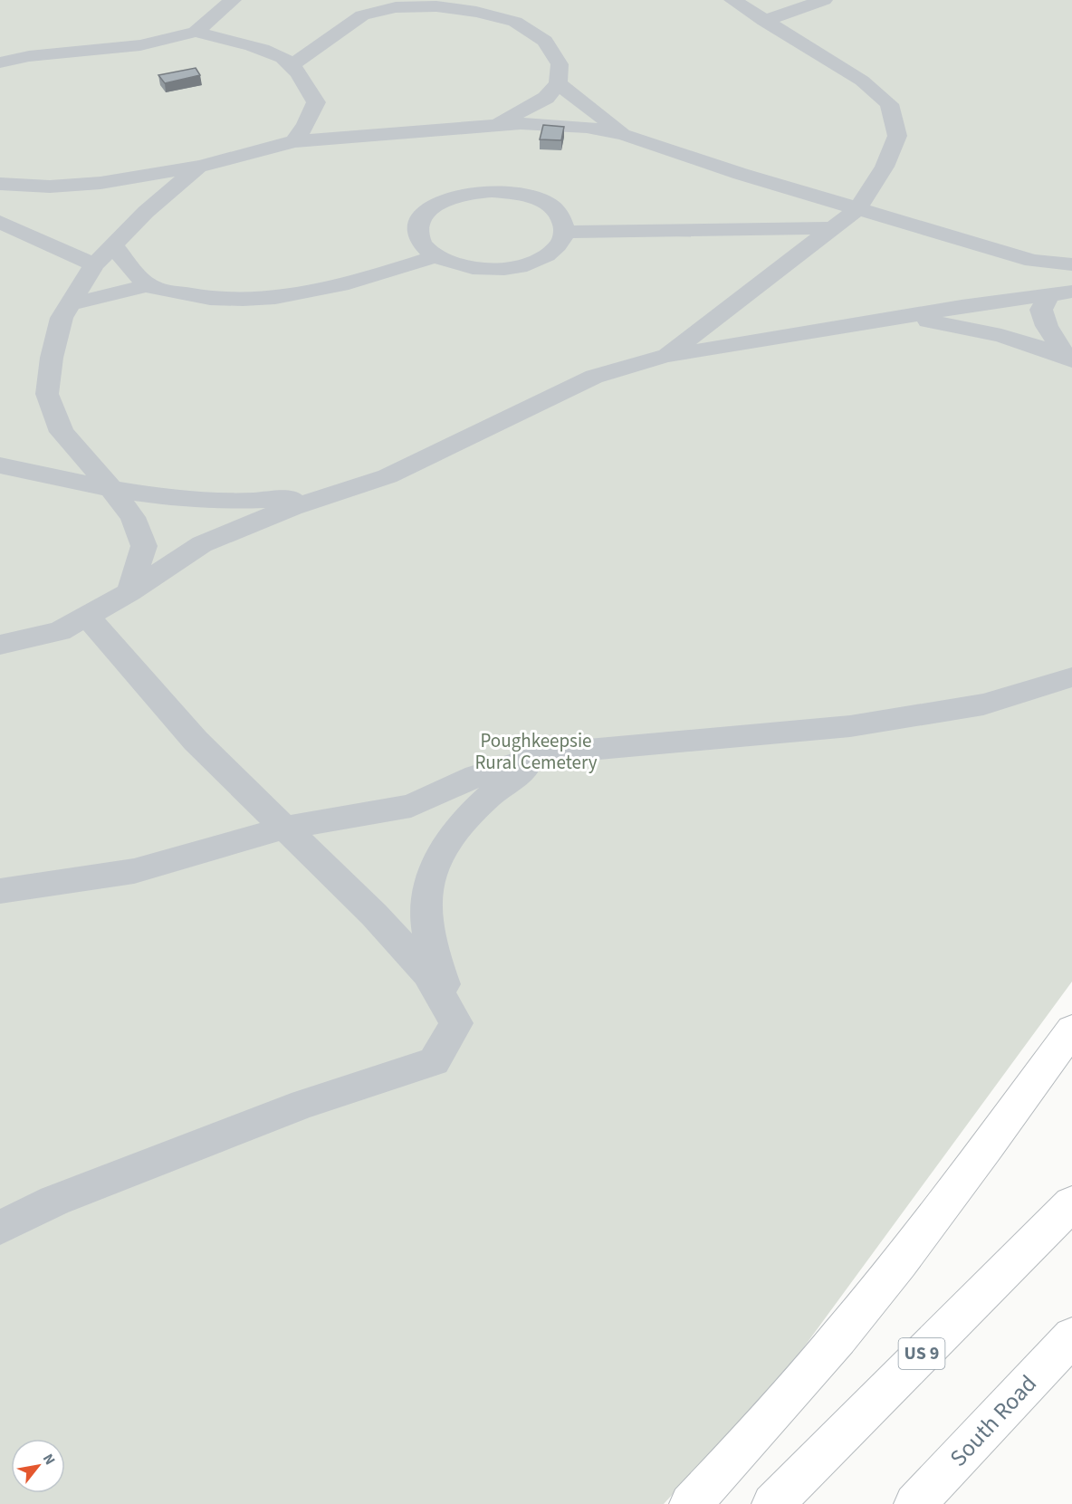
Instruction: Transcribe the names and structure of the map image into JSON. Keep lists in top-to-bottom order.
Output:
{
  "streets": {
    "highway": ["US 9", "South Road"]
  },
  "parks": ["Poughkeepsie Rural Cemetery"],
  "north": "top right"
}
